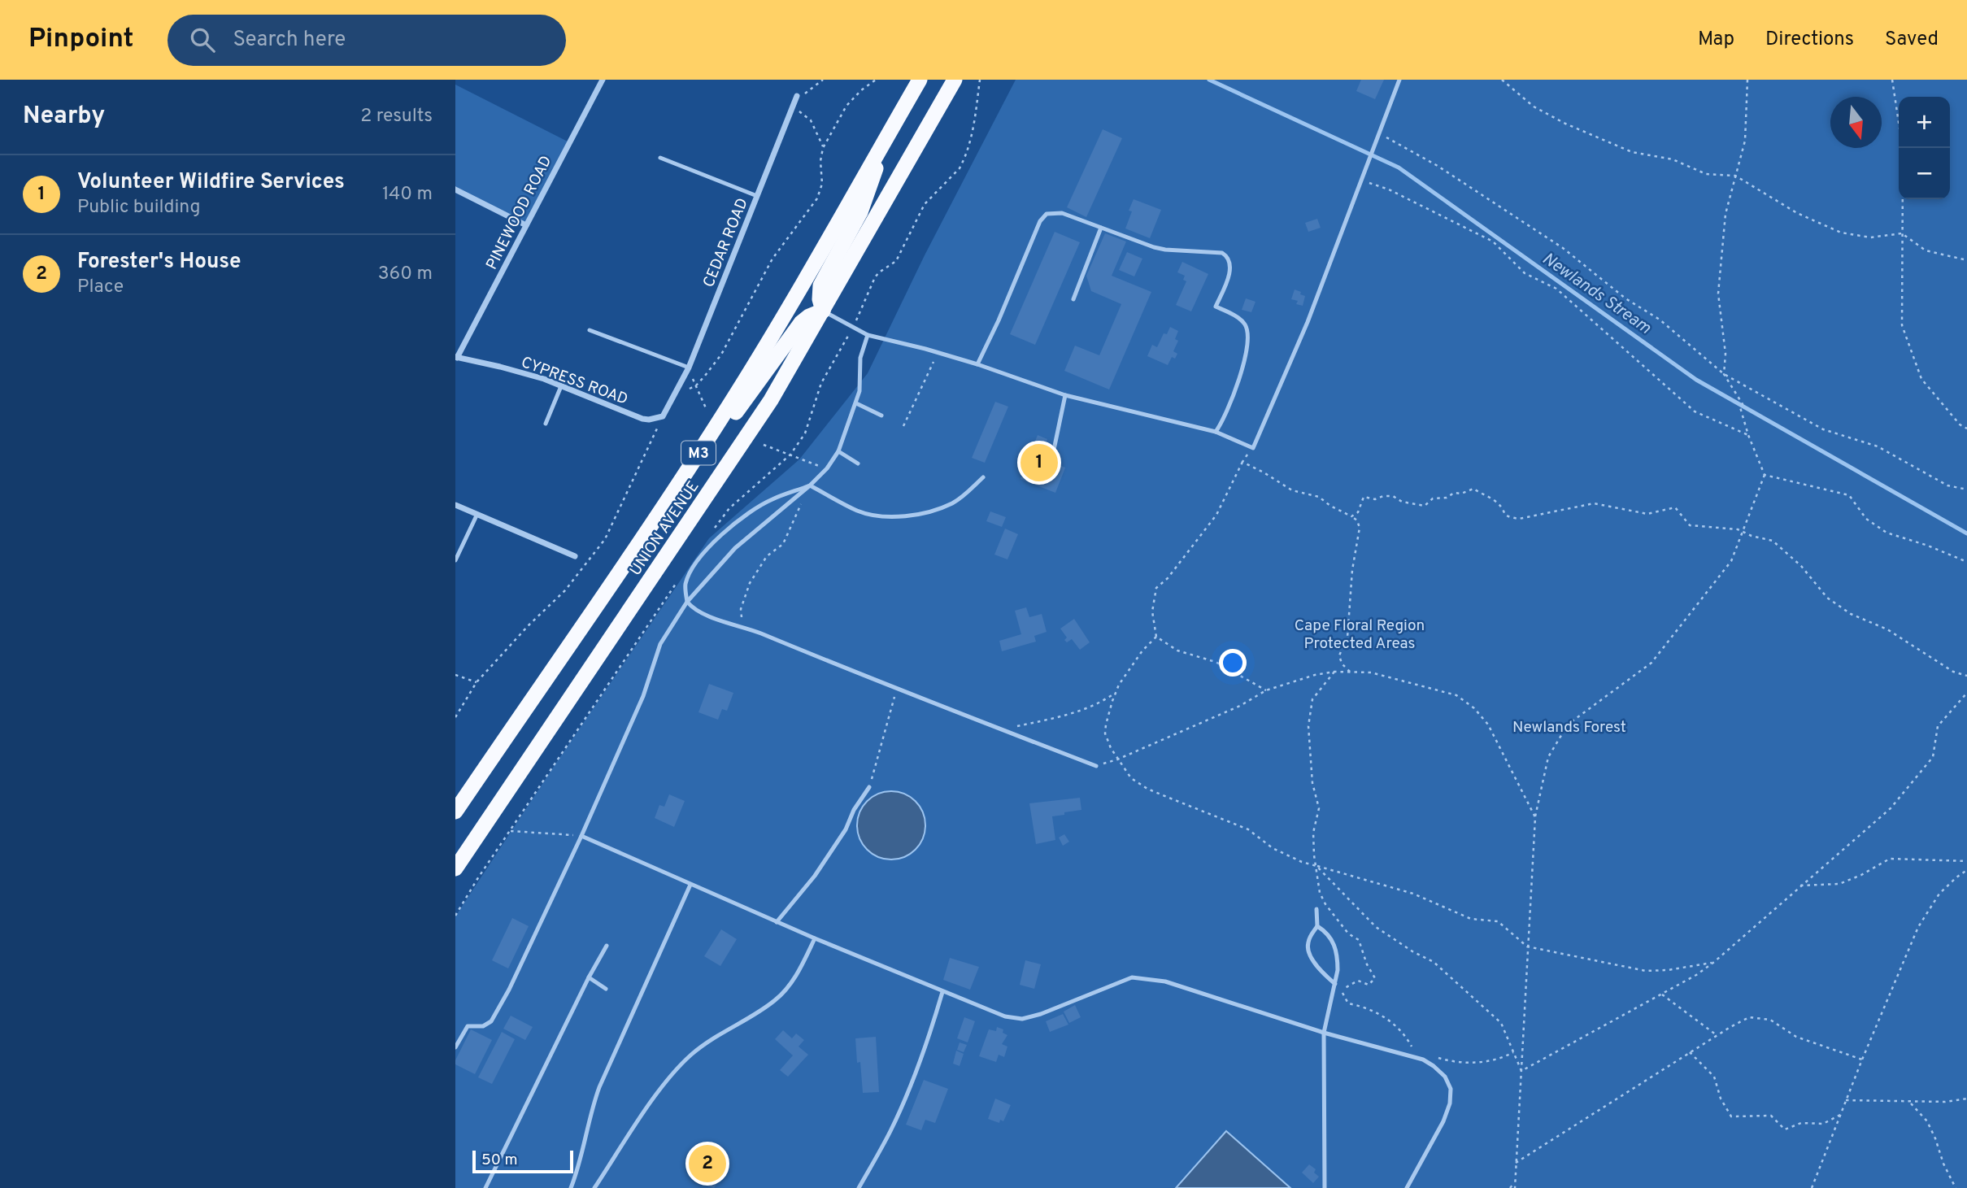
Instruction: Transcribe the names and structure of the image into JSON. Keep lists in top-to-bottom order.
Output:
{
  "streets": {
    "highway": ["M3", "UNION AVENUE"],
    "street": ["PINEWOOD ROAD", "CEDAR ROAD", "CYPRESS ROAD"]
  },
  "crossings": [
    ["PINEWOOD ROAD", "CYPRESS ROAD"]
  ],
  "water": ["Newlands Stream"],
  "parks": ["Cape Floral Region Protected Areas", "Newlands Forest"],
  "scale_bar": "50 m",
  "north": "bottom",
  "page": {
    "header": "Pinpoint",
    "search": "Search here",
    "nav": ["Map", "Directions", "Saved"],
    "heading": ["Nearby", "2 results"],
    "map_buttons": ["+", "−"],
    "list": [
      {
        "mark": "1",
        "name": "Volunteer Wildfire Services",
        "note": "Public building",
        "value": "140 m"
      },
      {
        "mark": "2",
        "name": "Forester's House",
        "note": "Place",
        "value": "360 m"
      }
    ],
    "pins": ["1", "2"],
    "scale": "50 m"
  }
}
